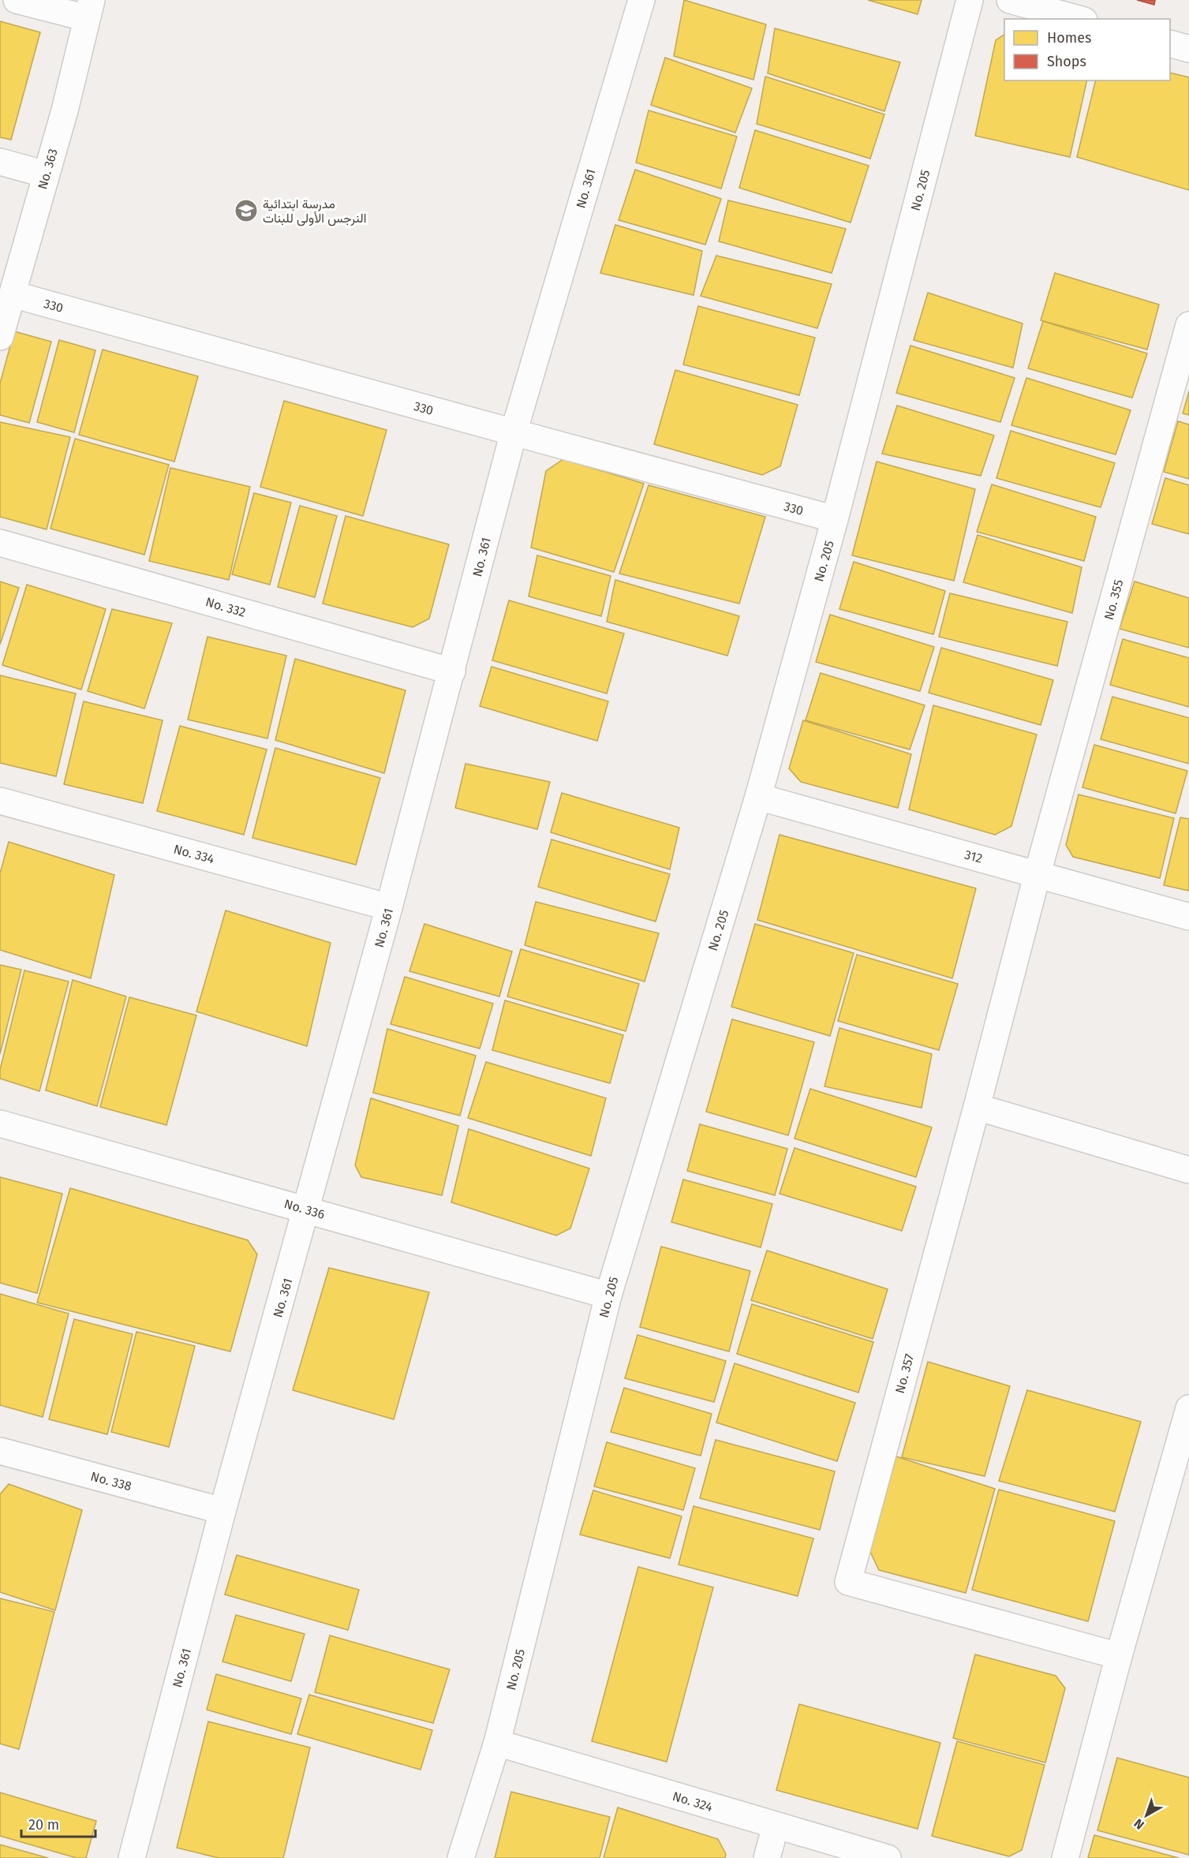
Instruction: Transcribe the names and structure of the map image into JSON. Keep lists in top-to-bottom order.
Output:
{
  "streets": {
    "street": [
      "No. 363",
      "No. 361",
      "No. 205",
      "330",
      "No. 355",
      "No. 332",
      "No. 334",
      "312",
      "No. 336",
      "No. 357",
      "No. 338",
      "No. 324"
    ]
  },
  "crossings": [
    ["No. 363", "330"],
    ["No. 361", "330"],
    ["No. 361", "No. 332"],
    ["No. 361", "No. 334"],
    ["No. 361", "No. 336"],
    ["No. 361", "No. 338"],
    ["No. 205", "330"],
    ["No. 205", "312"],
    ["No. 205", "No. 336"],
    ["No. 205", "No. 324"],
    ["No. 355", "312"],
    ["No. 355", "No. 357"]
  ],
  "places": {
    "school or university": ["مدرسة ابتدائية النرجس الأولى للبنات"]
  },
  "legend": ["Homes", "Shops"],
  "scale_bar": "20 m",
  "north": "bottom left"
}
